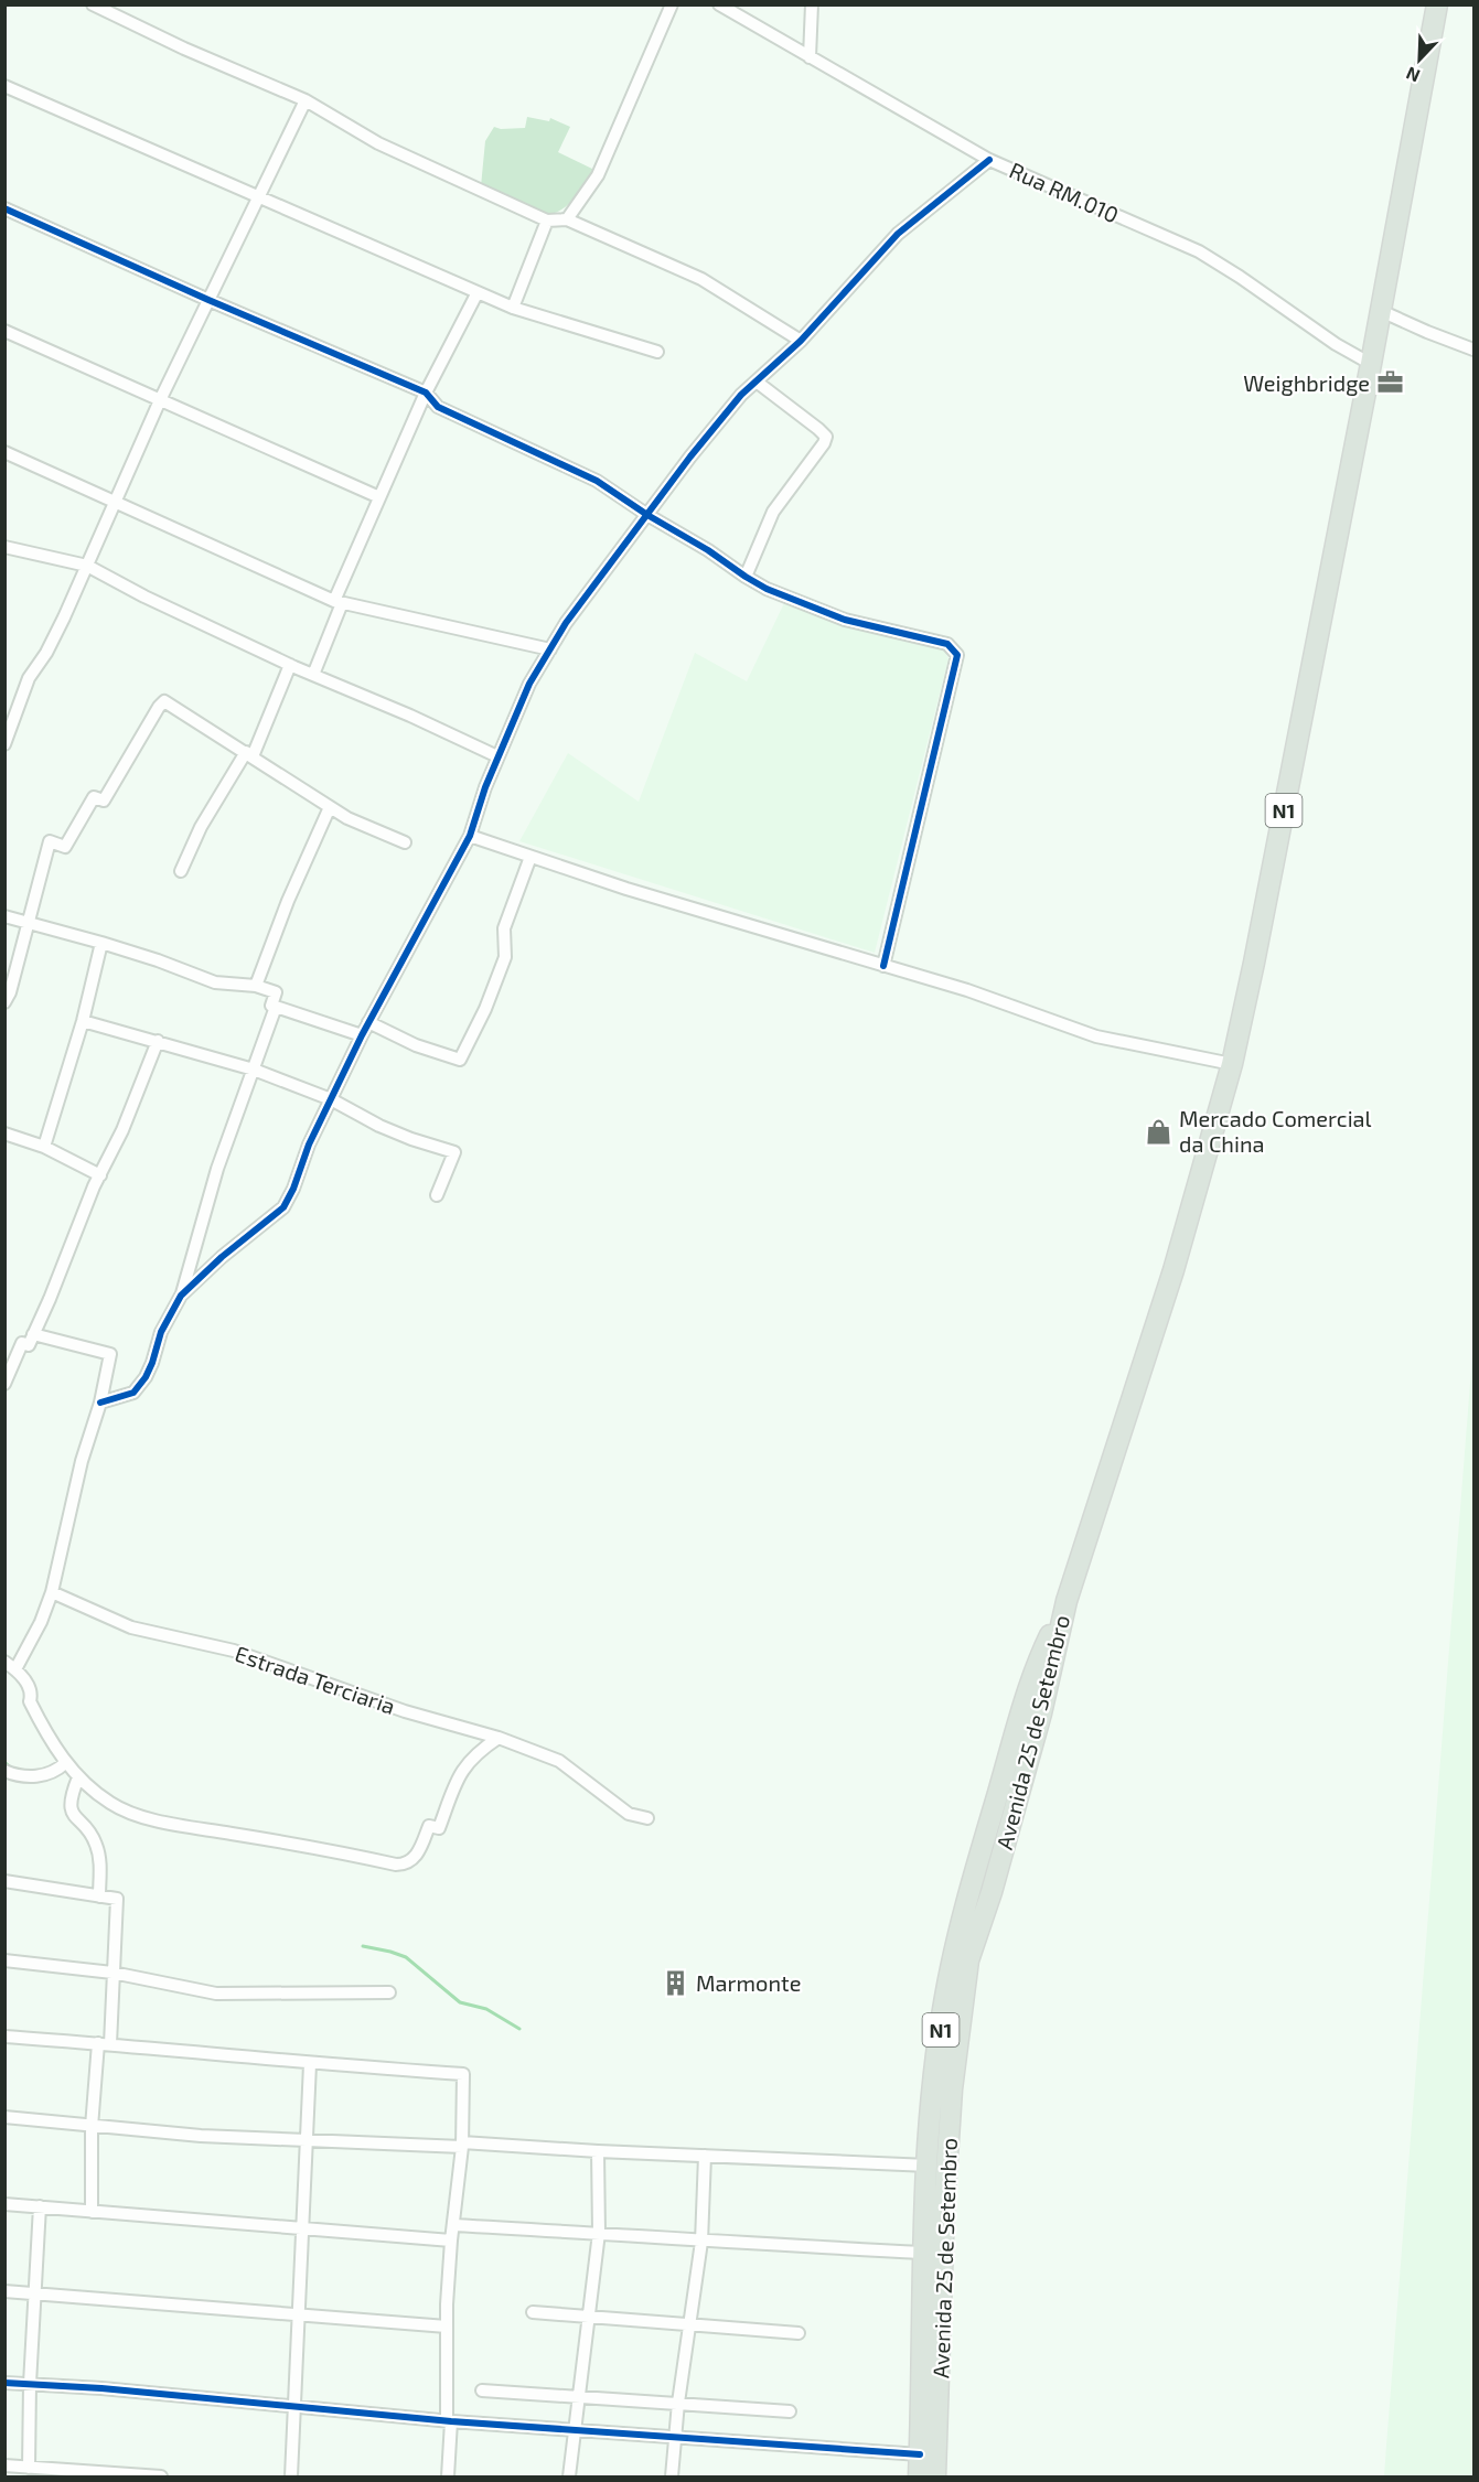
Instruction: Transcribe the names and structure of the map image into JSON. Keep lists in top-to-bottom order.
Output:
{
  "streets": {
    "highway": ["N1", "Avenida 25 de Setembro"],
    "street": ["Rua RM.010", "Estrada Terciaria"]
  },
  "crossings": [
    ["Rua RM.010", "N1"],
    ["N1", "Avenida 25 de Setembro"]
  ],
  "places": {
    "office": ["Weighbridge"],
    "shop": ["Mercado Comercial da China"],
    "building": ["Marmonte"]
  },
  "north": "bottom left"
}
